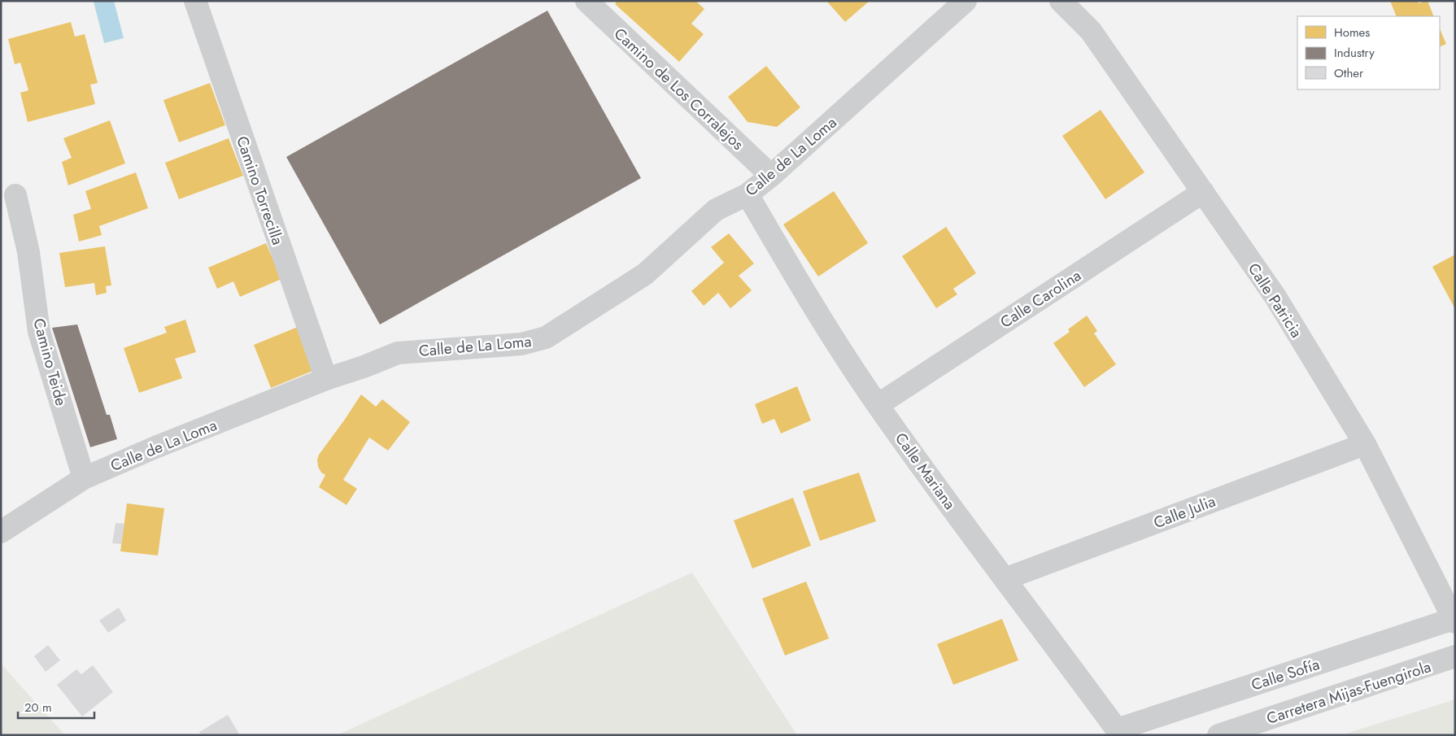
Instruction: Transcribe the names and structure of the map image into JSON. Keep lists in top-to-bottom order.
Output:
{
  "streets": {
    "street": [
      "Camino de Los Corralejos",
      "Calle de La Loma",
      "Camino Torrecilla",
      "Calle Carolina",
      "Calle Patricia",
      "Camino Teide",
      "Calle Mariana",
      "Calle Julia",
      "Calle Sofía",
      "Carretera Mijas-Fuengirola"
    ]
  },
  "crossings": [
    ["Camino de Los Corralejos", "Calle de La Loma"],
    ["Calle de La Loma", "Camino Torrecilla"],
    ["Calle de La Loma", "Camino Teide"],
    ["Calle de La Loma", "Calle Mariana"],
    ["Calle Carolina", "Calle Patricia"],
    ["Calle Carolina", "Calle Mariana"],
    ["Calle Patricia", "Calle Julia"],
    ["Calle Patricia", "Calle Sofía"],
    ["Calle Mariana", "Calle Julia"],
    ["Calle Mariana", "Calle Sofía"]
  ],
  "legend": ["Homes", "Industry", "Other"],
  "scale_bar": "20 m"
}
